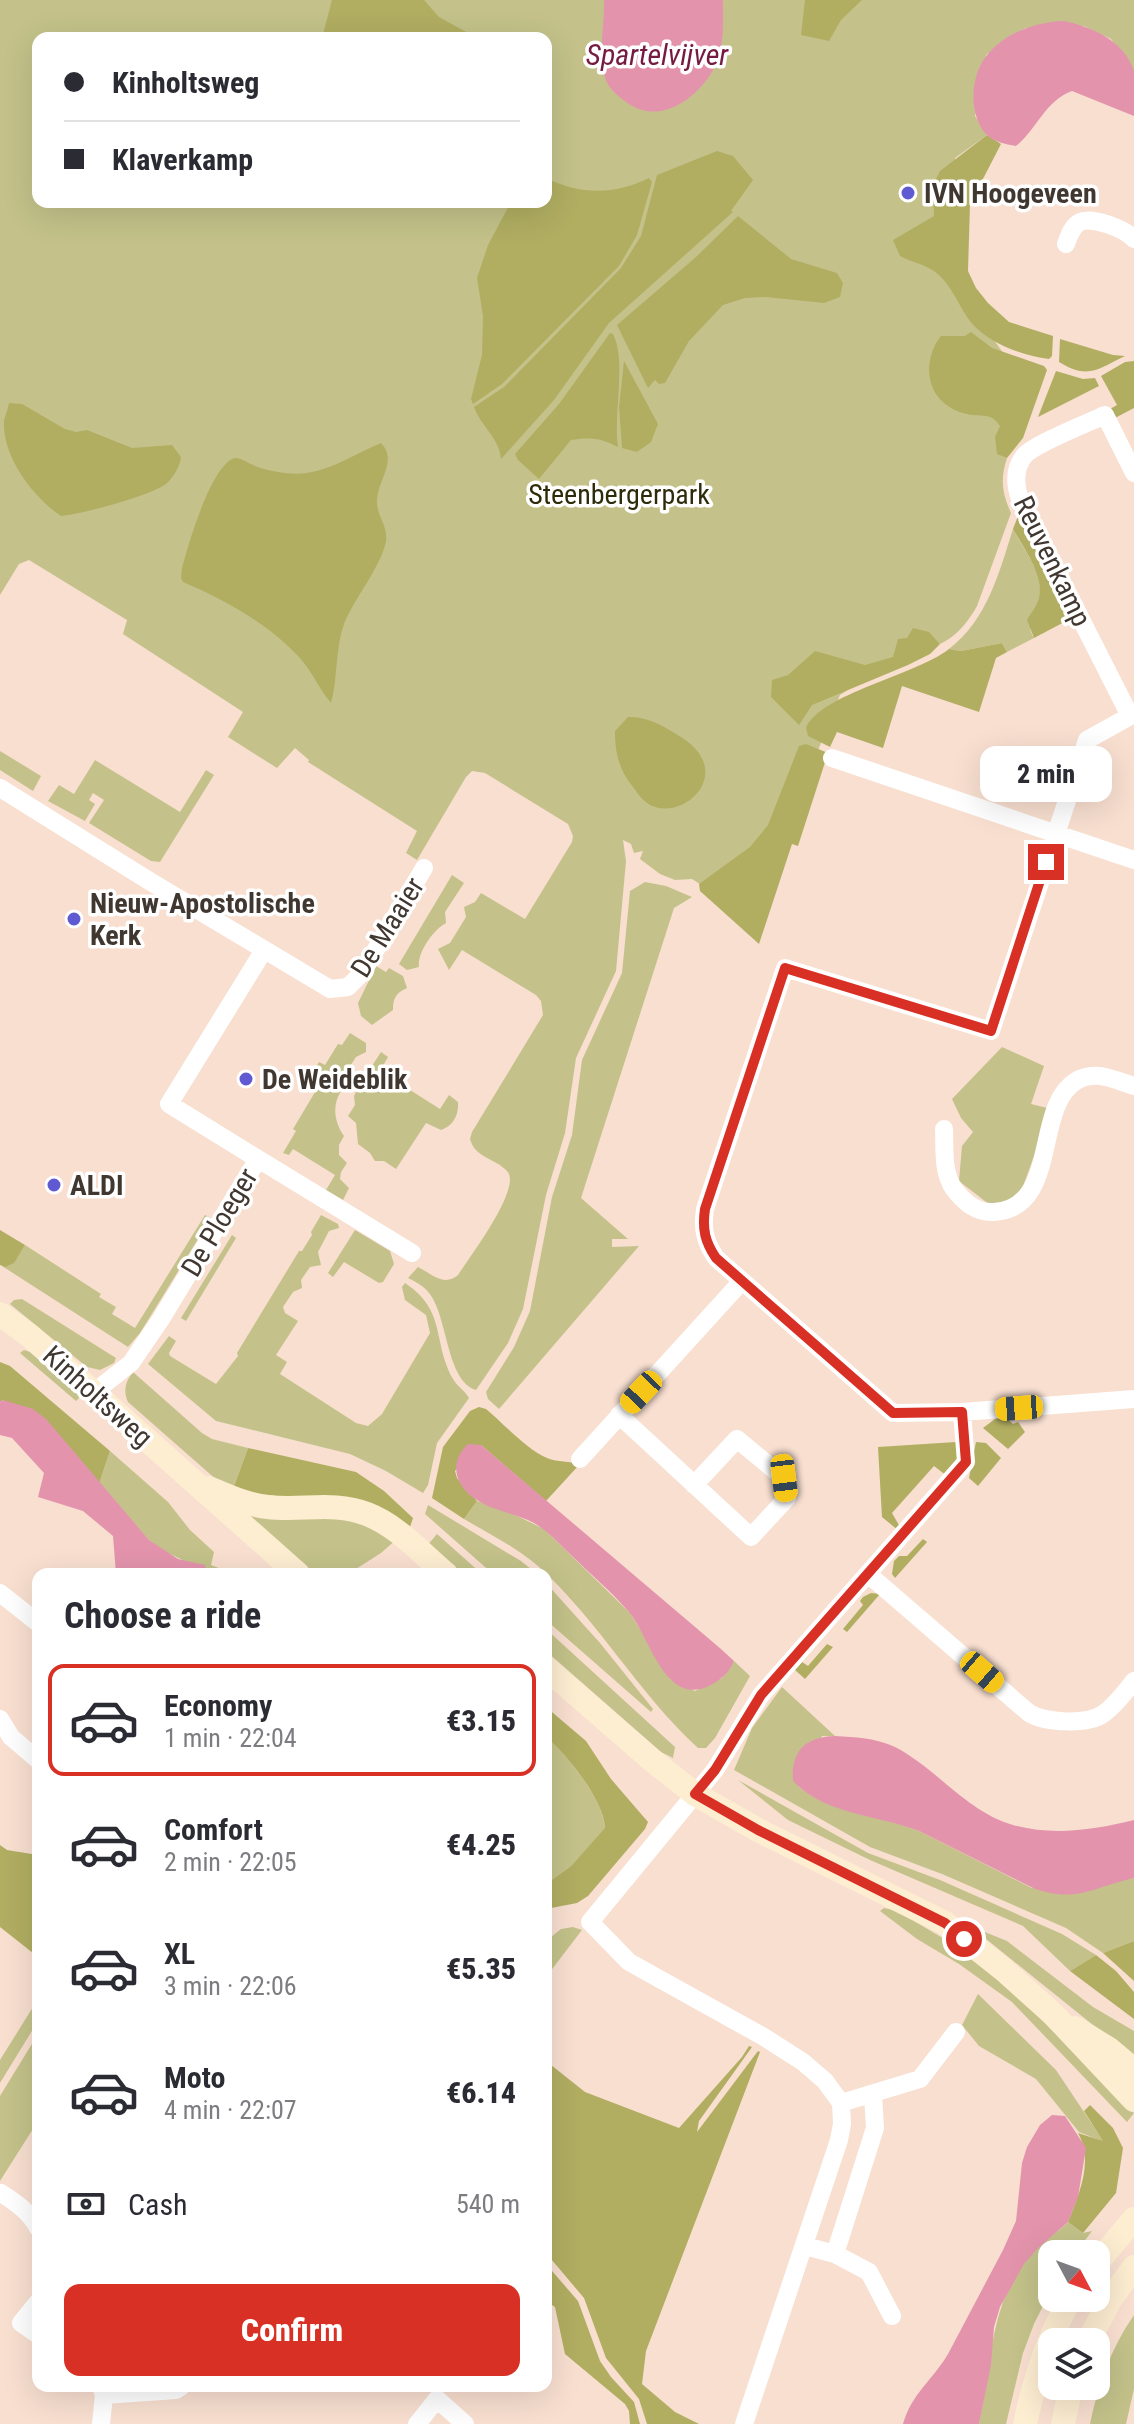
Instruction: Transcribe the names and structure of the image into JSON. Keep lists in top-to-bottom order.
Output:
{
  "streets": {
    "street": [
      "Reuvenkamp",
      "De Maaier",
      "De Ploeger",
      "Kinholtsweg"
    ]
  },
  "crossings": [
    ["De Maaier", "De Ploeger"],
    ["De Ploeger", "Kinholtsweg"]
  ],
  "water": ["Spartelvijver"],
  "parks": ["Steenbergerpark"],
  "places": [
    "IVN Hoogeveen",
    "Nieuw-Apostolische Kerk",
    "De Weideblik",
    "ALDI"
  ],
  "north": "bottom right",
  "page": {
    "banner": ["Kinholtsweg", "Klaverkamp"],
    "bubble": "2 min",
    "heading": "Choose a ride",
    "list": [
      {
        "name": "Economy",
        "note": "1 min · 22:04",
        "value": "€3.15"
      },
      {
        "name": "Comfort",
        "note": "2 min · 22:05",
        "value": "€4.25"
      },
      {
        "name": "XL",
        "note": "3 min · 22:06",
        "value": "€5.35"
      },
      {
        "name": "Moto",
        "note": "4 min · 22:07",
        "value": "€6.14"
      }
    ],
    "pay": ["Cash", "540 m"],
    "buttons": "Confirm"
  }
}
